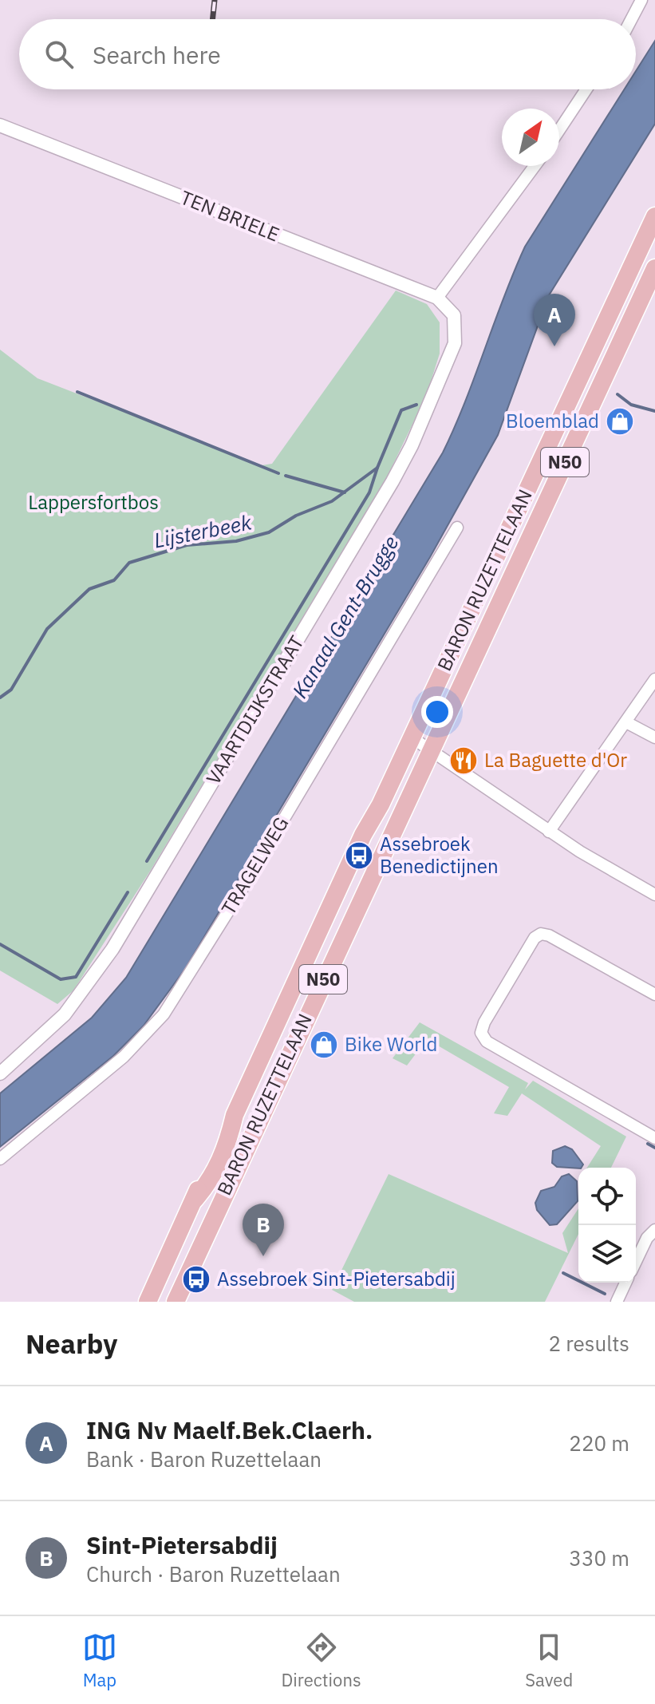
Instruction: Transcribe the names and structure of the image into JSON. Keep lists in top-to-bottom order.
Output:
{
  "streets": {
    "main road": ["N50", "BARON RUZETTELAAN"],
    "street": ["TEN BRIELE", "VAARTDIJKSTRAAT", "TRAGELWEG"]
  },
  "crossings": [
    ["TEN BRIELE", "VAARTDIJKSTRAAT"]
  ],
  "water": ["Lijsterbeek", "Kanaal Gent-Brugge"],
  "parks": ["Lappersfortbos"],
  "places": {
    "shop": ["Bloemblad", "Bike World"],
    "restaurant": ["La Baguette d'Or"],
    "bus stop": ["Assebroek Benedictijnen", "Assebroek Sint-Pietersabdij"]
  },
  "north": "top right",
  "page": {
    "search": "Search here",
    "pins": ["A", "B"],
    "heading": ["Nearby", "2 results"],
    "list": [
      {
        "mark": "A",
        "name": "ING Nv Maelf.Bek.Claerh.",
        "note": "Bank · Baron Ruzettelaan",
        "value": "220 m"
      },
      {
        "mark": "B",
        "name": "Sint-Pietersabdij",
        "note": "Church · Baron Ruzettelaan",
        "value": "330 m"
      }
    ],
    "nav": ["Map", "Directions", "Saved"]
  }
}
